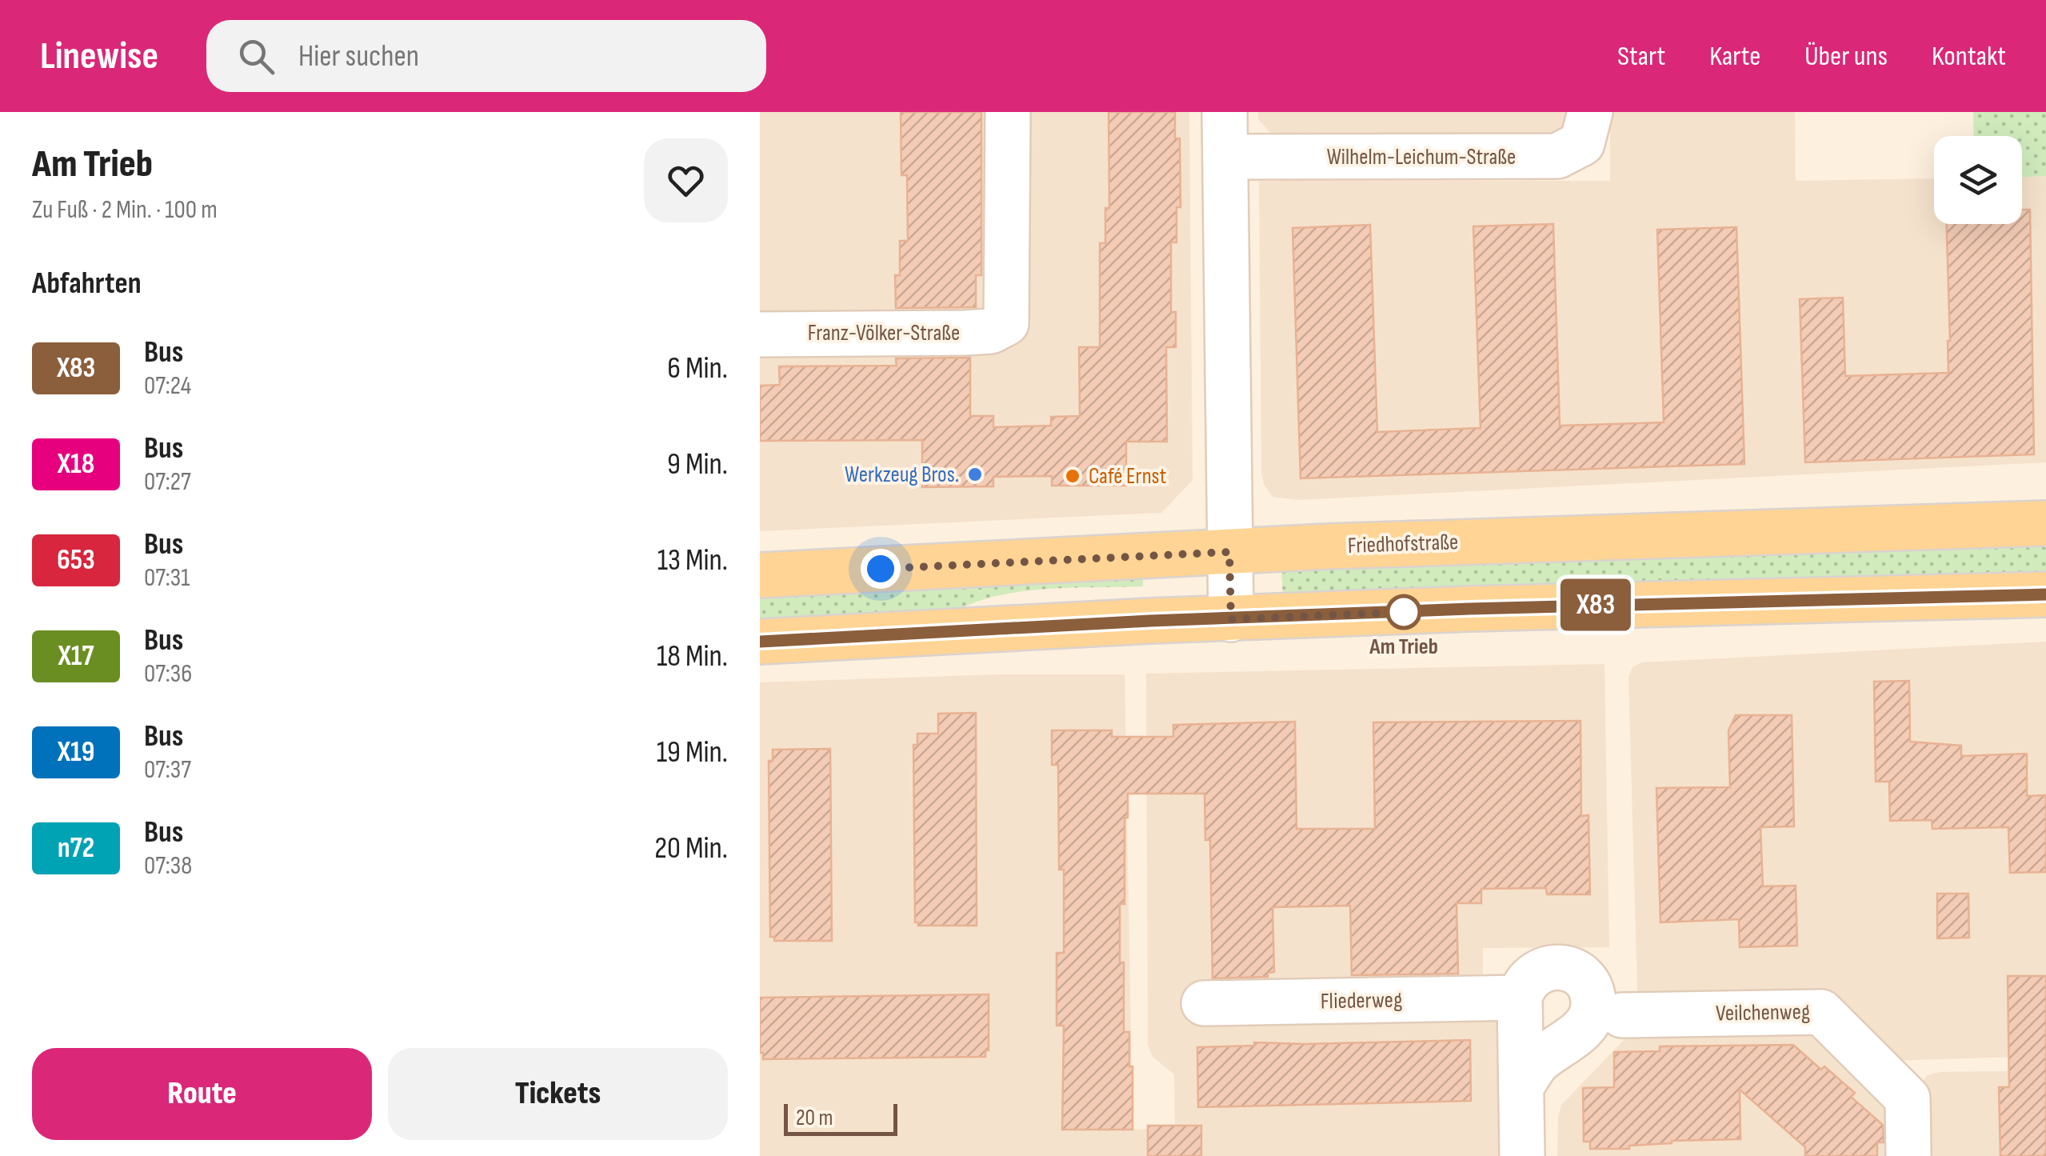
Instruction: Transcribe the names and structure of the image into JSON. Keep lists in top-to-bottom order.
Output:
{
  "streets": {
    "main road": ["Friedhofstraße"],
    "street": [
      "Wilhelm-Leichum-Straße",
      "Franz-Völker-Straße",
      "Fliederweg",
      "Veilchenweg"
    ]
  },
  "places": ["Werkzeug Bros.", "Café Ernst", "Am Trieb"],
  "lines": ["bus line X83"],
  "scale_bar": "20 m",
  "page": {
    "header": "Linewise",
    "search": "Hier suchen",
    "nav": [
      "Start",
      "Karte",
      "Über uns",
      "Kontakt"
    ],
    "heading": [
      ["Am Trieb", "Zu Fuß · 2 Min. · 100 m"],
      "Abfahrten"
    ],
    "on_map": "X83",
    "list": [
      {
        "mark": "X83",
        "name": "Bus",
        "note": "07:24",
        "value": "6 Min."
      },
      {
        "mark": "X18",
        "name": "Bus",
        "note": "07:27",
        "value": "9 Min."
      },
      {
        "mark": "653",
        "name": "Bus",
        "note": "07:31",
        "value": "13 Min."
      },
      {
        "mark": "X17",
        "name": "Bus",
        "note": "07:36",
        "value": "18 Min."
      },
      {
        "mark": "X19",
        "name": "Bus",
        "note": "07:37",
        "value": "19 Min."
      },
      {
        "mark": "n72",
        "name": "Bus",
        "note": "07:38",
        "value": "20 Min."
      }
    ],
    "buttons": ["Route", "Tickets"],
    "scale": "20 m"
  }
}
